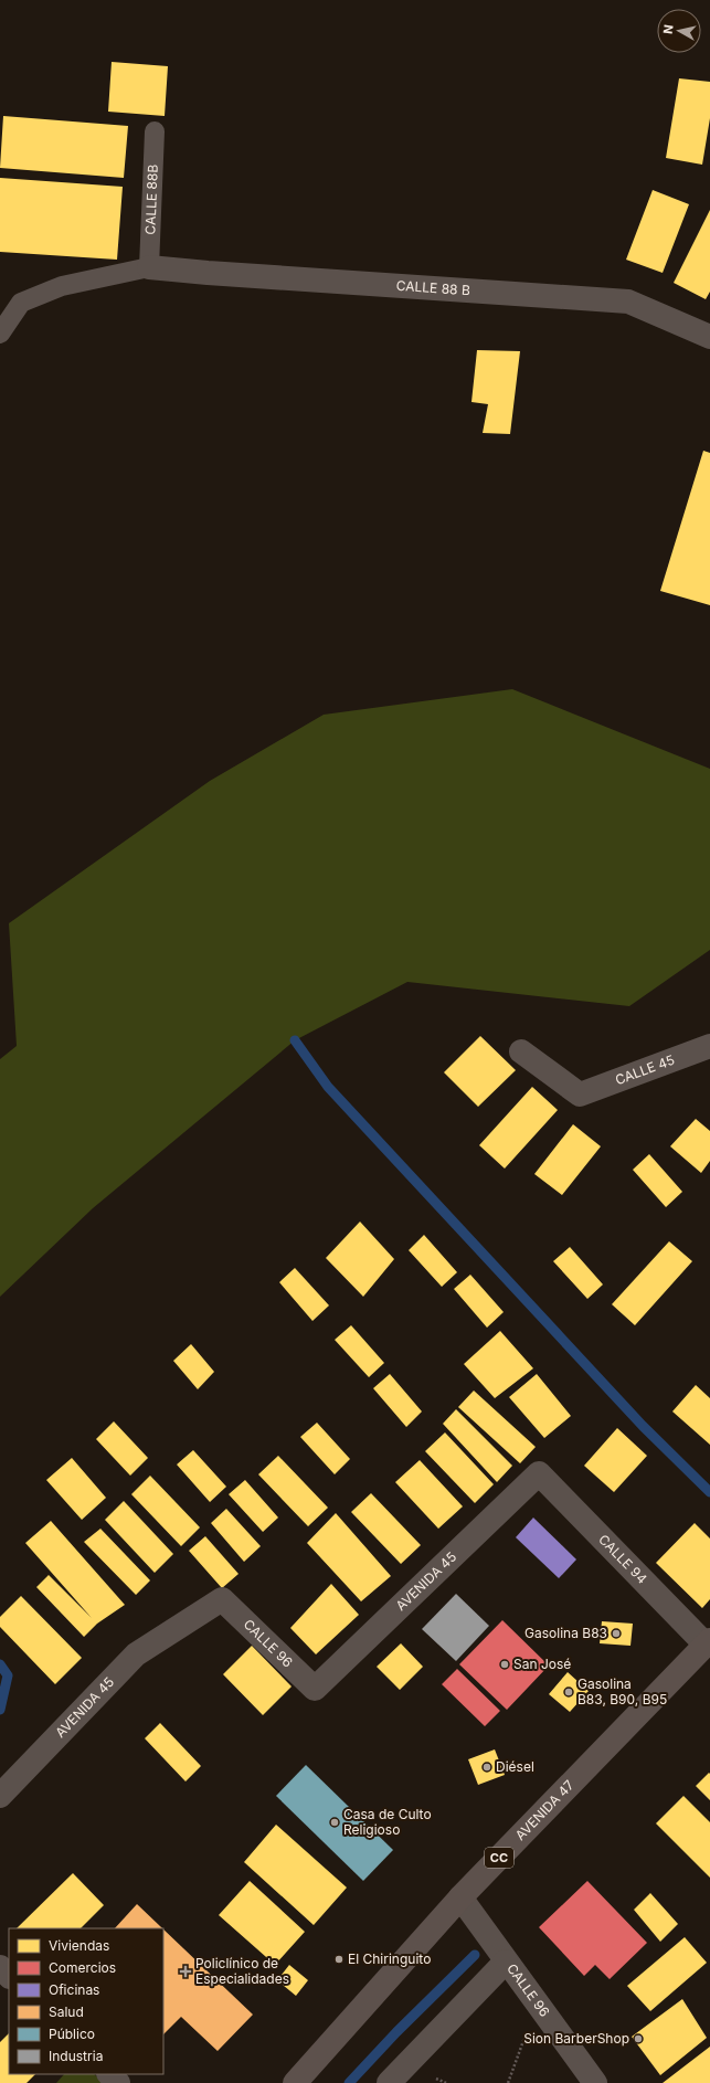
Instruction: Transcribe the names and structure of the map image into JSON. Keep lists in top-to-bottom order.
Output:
{
  "streets": {
    "main road": ["AVENIDA 47", "CC"],
    "street": [
      "CALLE 88 B",
      "CALLE 45",
      "CALLE 94",
      "AVENIDA 45",
      "CALLE 96"
    ],
    "lane": ["CALLE 88B"]
  },
  "crossings": [
    ["CALLE 88B", "CALLE 88 B"],
    ["CALLE 94", "AVENIDA 45"],
    ["CALLE 94", "AVENIDA 47"],
    ["AVENIDA 45", "CALLE 96"],
    ["CALLE 96", "AVENIDA 47"]
  ],
  "places": {
    "other": [
      "Gasolina B83",
      "San José",
      "Gasolina B83, B90, B95",
      "Diésel",
      "Casa de Culto Religioso",
      "El Chiringuito",
      "Sion BarberShop"
    ],
    "health": ["Policlínico de Especialidades"]
  },
  "legend": [
    "Viviendas",
    "Comercios",
    "Oficinas",
    "Salud",
    "Público",
    "Industria"
  ],
  "north": "left"
}
